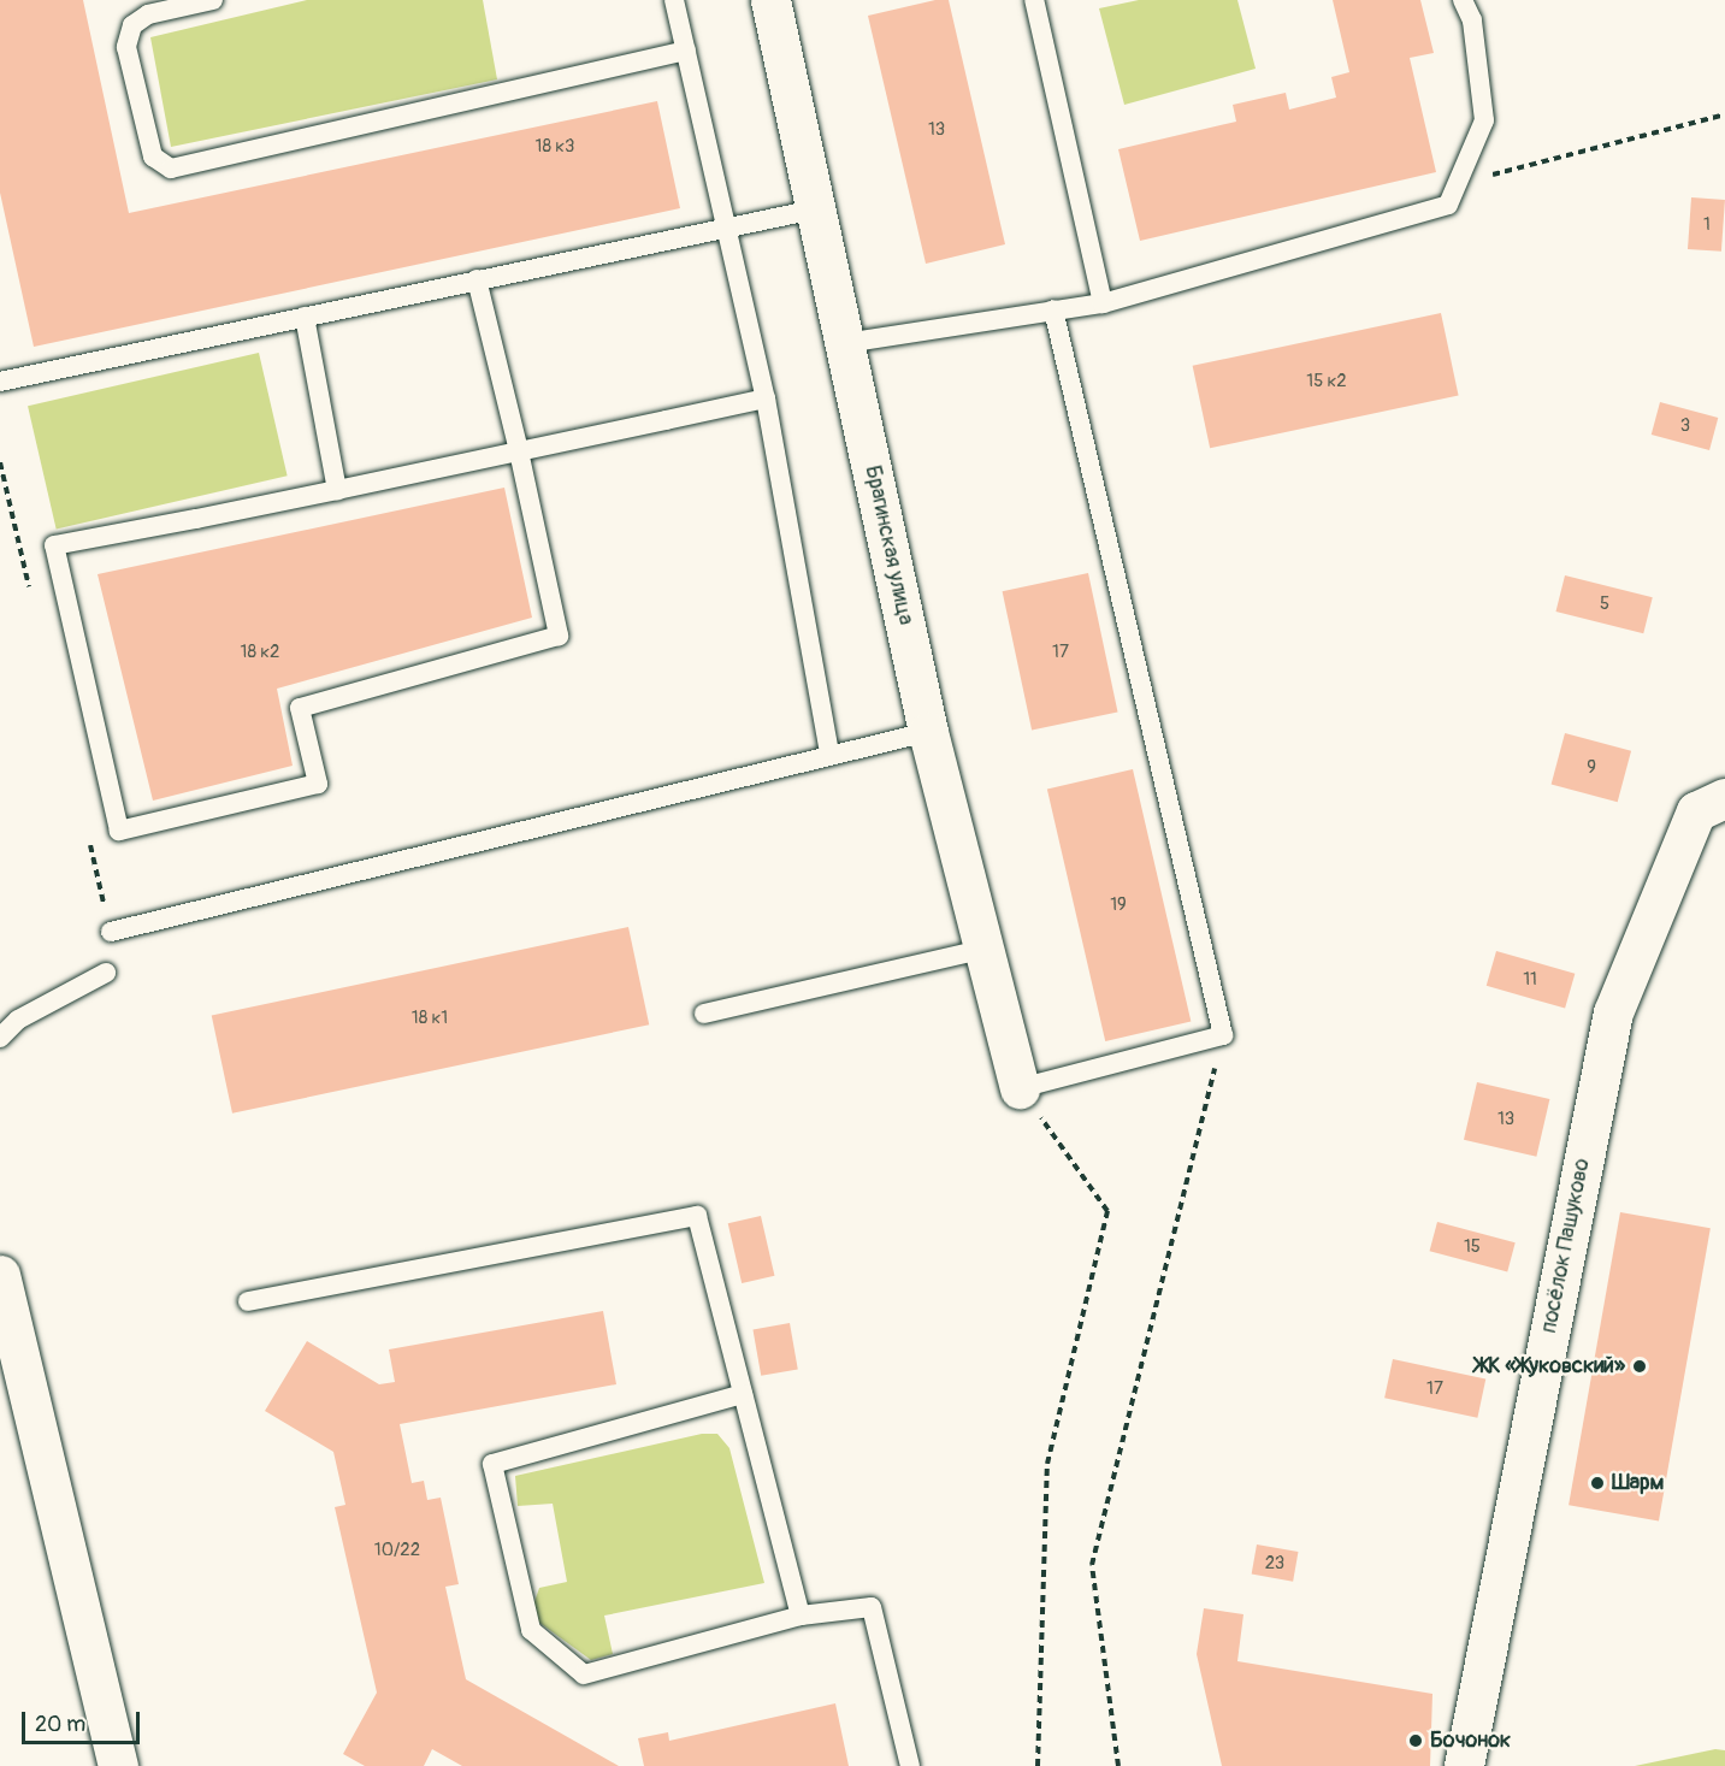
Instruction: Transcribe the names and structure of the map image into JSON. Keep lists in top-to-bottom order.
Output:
{
  "streets": {
    "street": ["Брагинская улица", "посёлок Пашуково"]
  },
  "places": ["ЖК «Жуковский»", "Шарм", "Бочонок"],
  "house_numbers": [
    "13",
    "18 к3",
    "1",
    "15 к2",
    "3",
    "5",
    "18 к2",
    "17",
    "9",
    "19",
    "11",
    "18 к1",
    "13",
    "15",
    "17",
    "10/22",
    "23"
  ],
  "scale_bar": "20 m"
}
